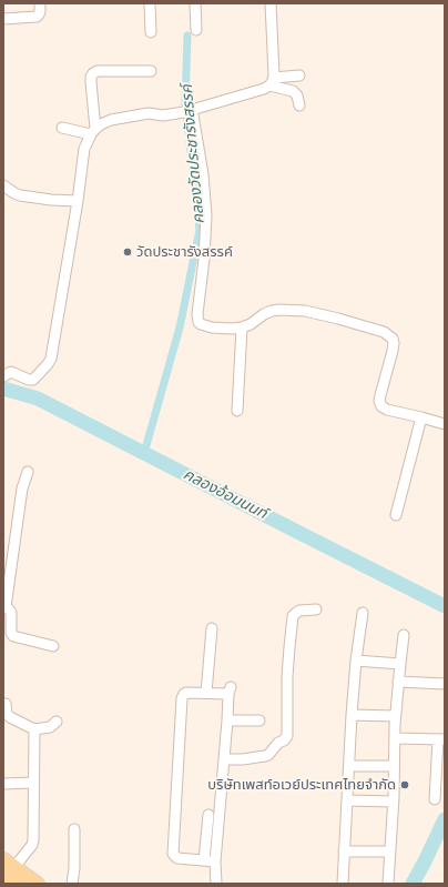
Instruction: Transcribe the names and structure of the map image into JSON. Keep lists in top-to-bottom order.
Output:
{
  "water": ["คลองวัดประชารังสรรค์", "คลองอ้อมนนท์"],
  "places": ["วัดประชารังสรรค์", "บริษัทเพสท์อเวย์ประเทศไทยจำกัด"]
}
